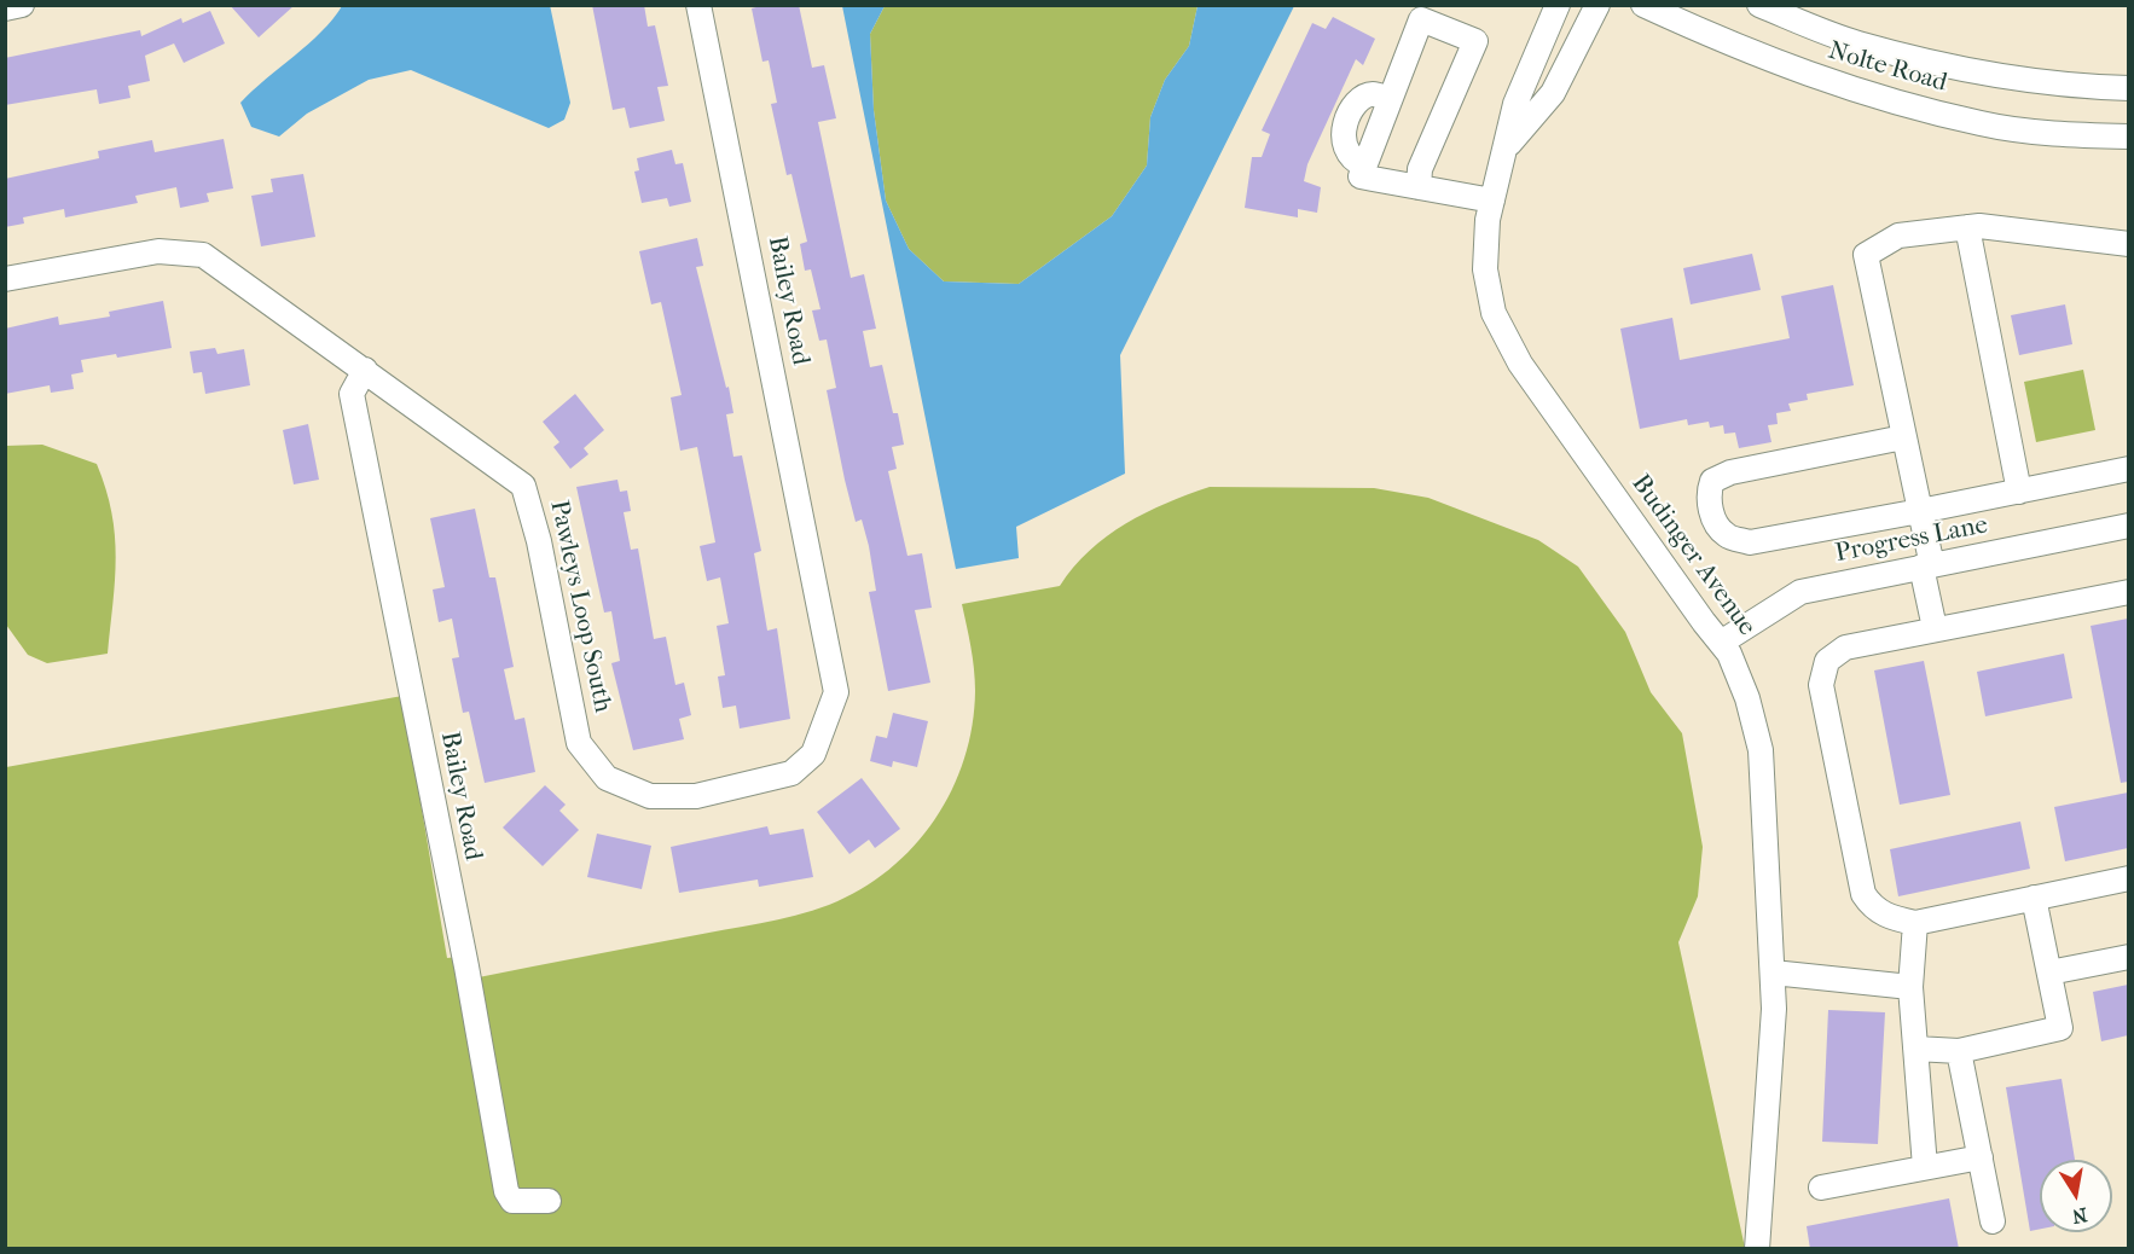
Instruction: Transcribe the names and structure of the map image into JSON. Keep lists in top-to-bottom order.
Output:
{
  "streets": {
    "street": [
      "Nolte Road",
      "Bailey Road",
      "Progress Lane",
      "Budinger Avenue",
      "Pawleys Loop South"
    ]
  },
  "crossings": [
    ["Bailey Road", "Pawleys Loop South"],
    ["Progress Lane", "Budinger Avenue"]
  ],
  "north": "bottom"
}
